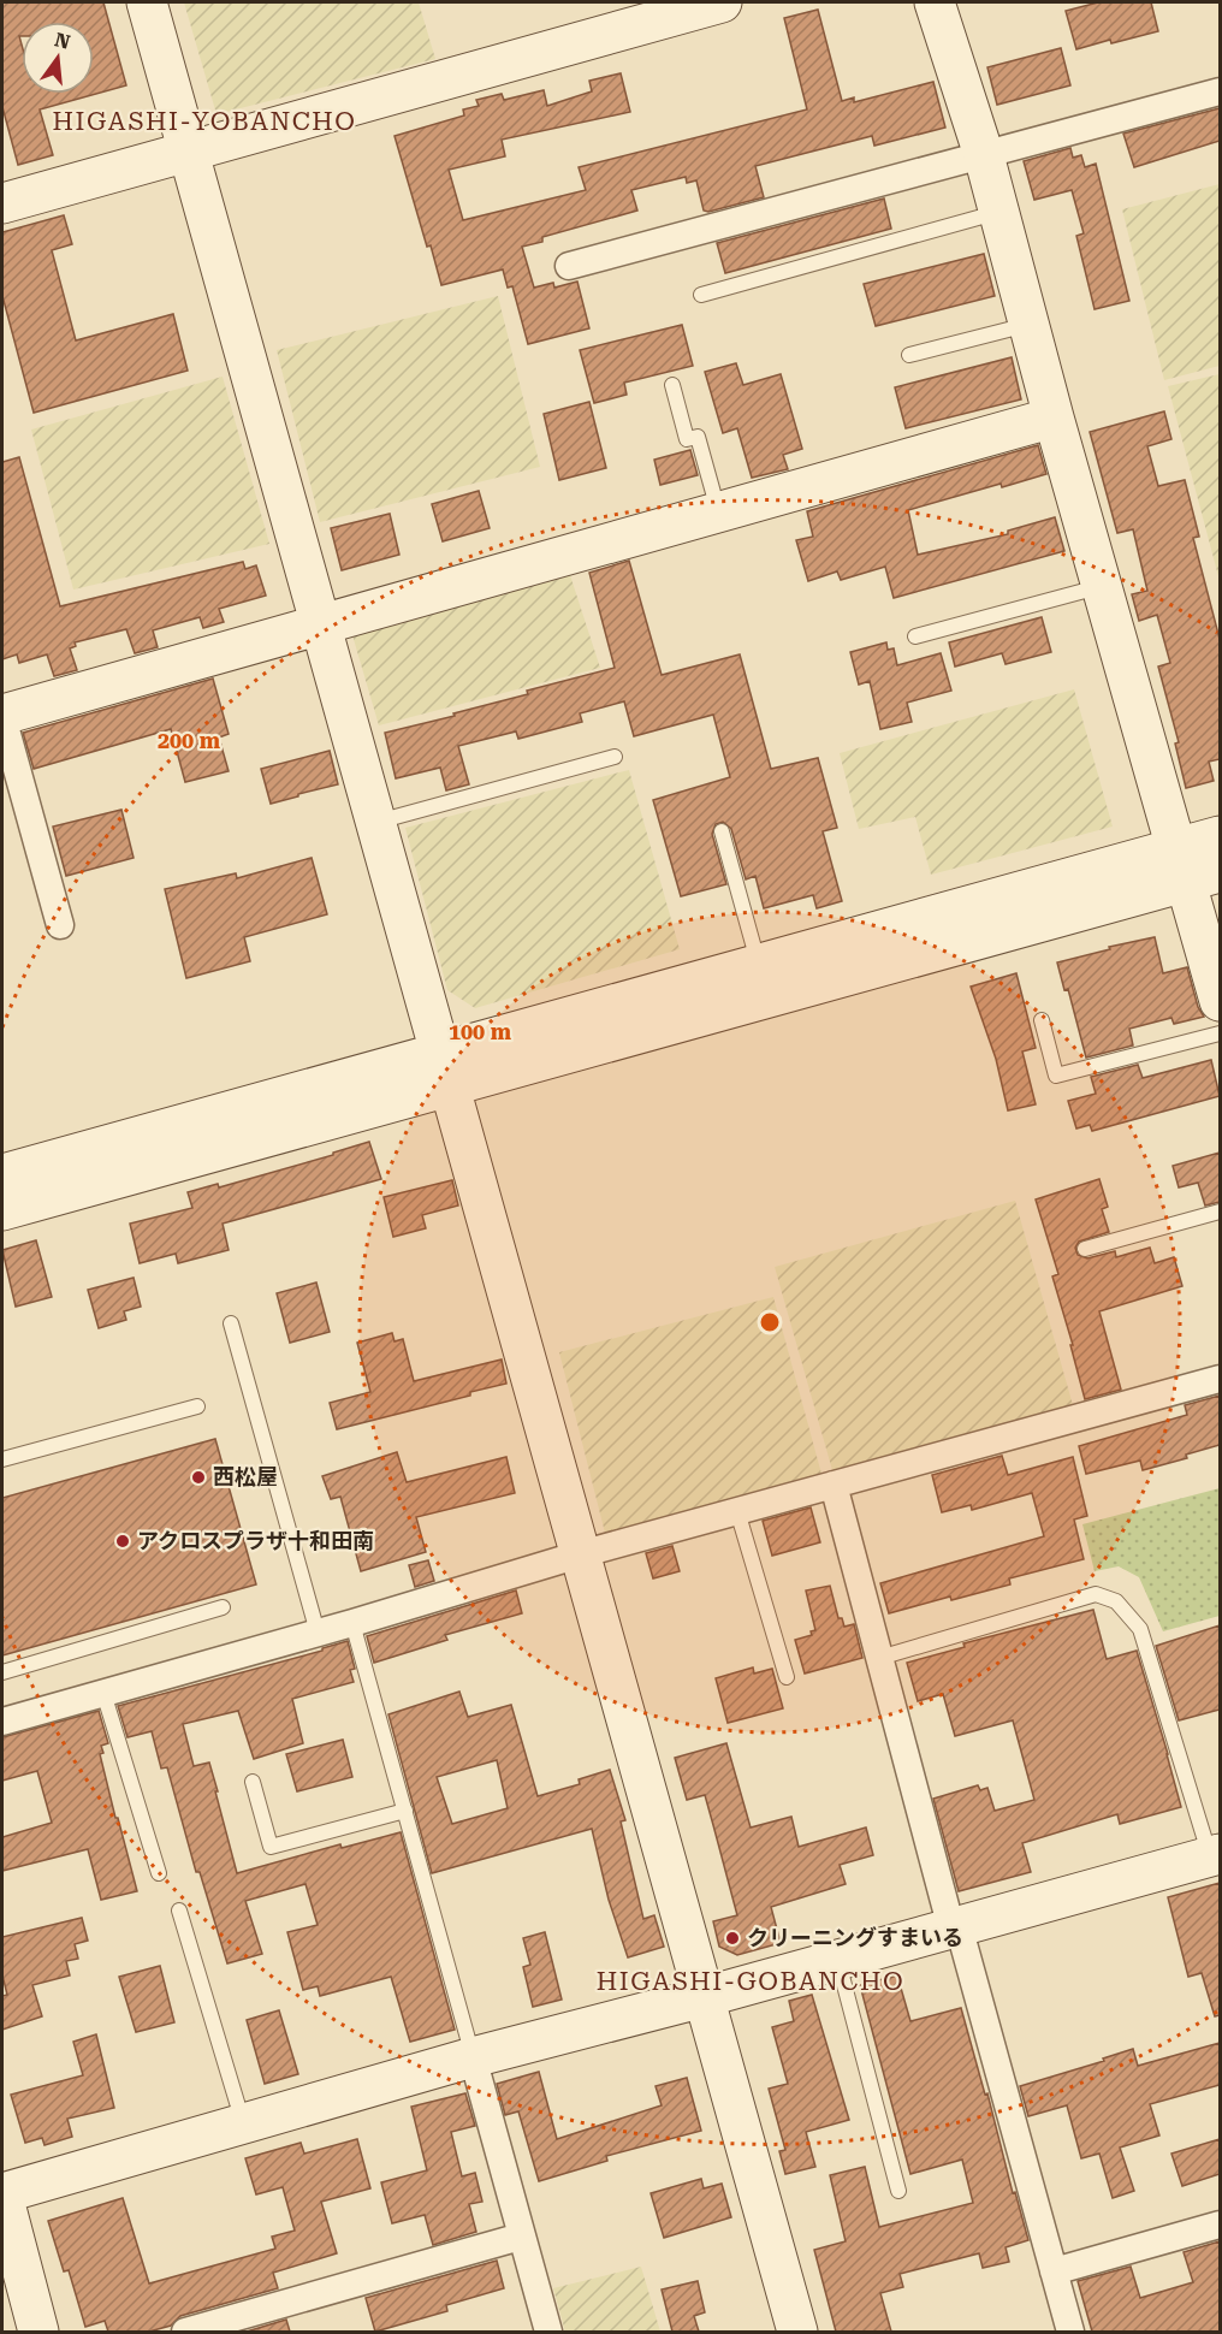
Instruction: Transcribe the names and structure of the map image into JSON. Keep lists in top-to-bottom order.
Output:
{
  "districts": ["HIGASHI-YOBANCHO", "HIGASHI-GOBANCHO"],
  "places": ["西松屋", "アクロスプラザ十和田南", "クリーニングすまいる"],
  "north": "top",
  "rings": ["200 m", "100 m"]
}
